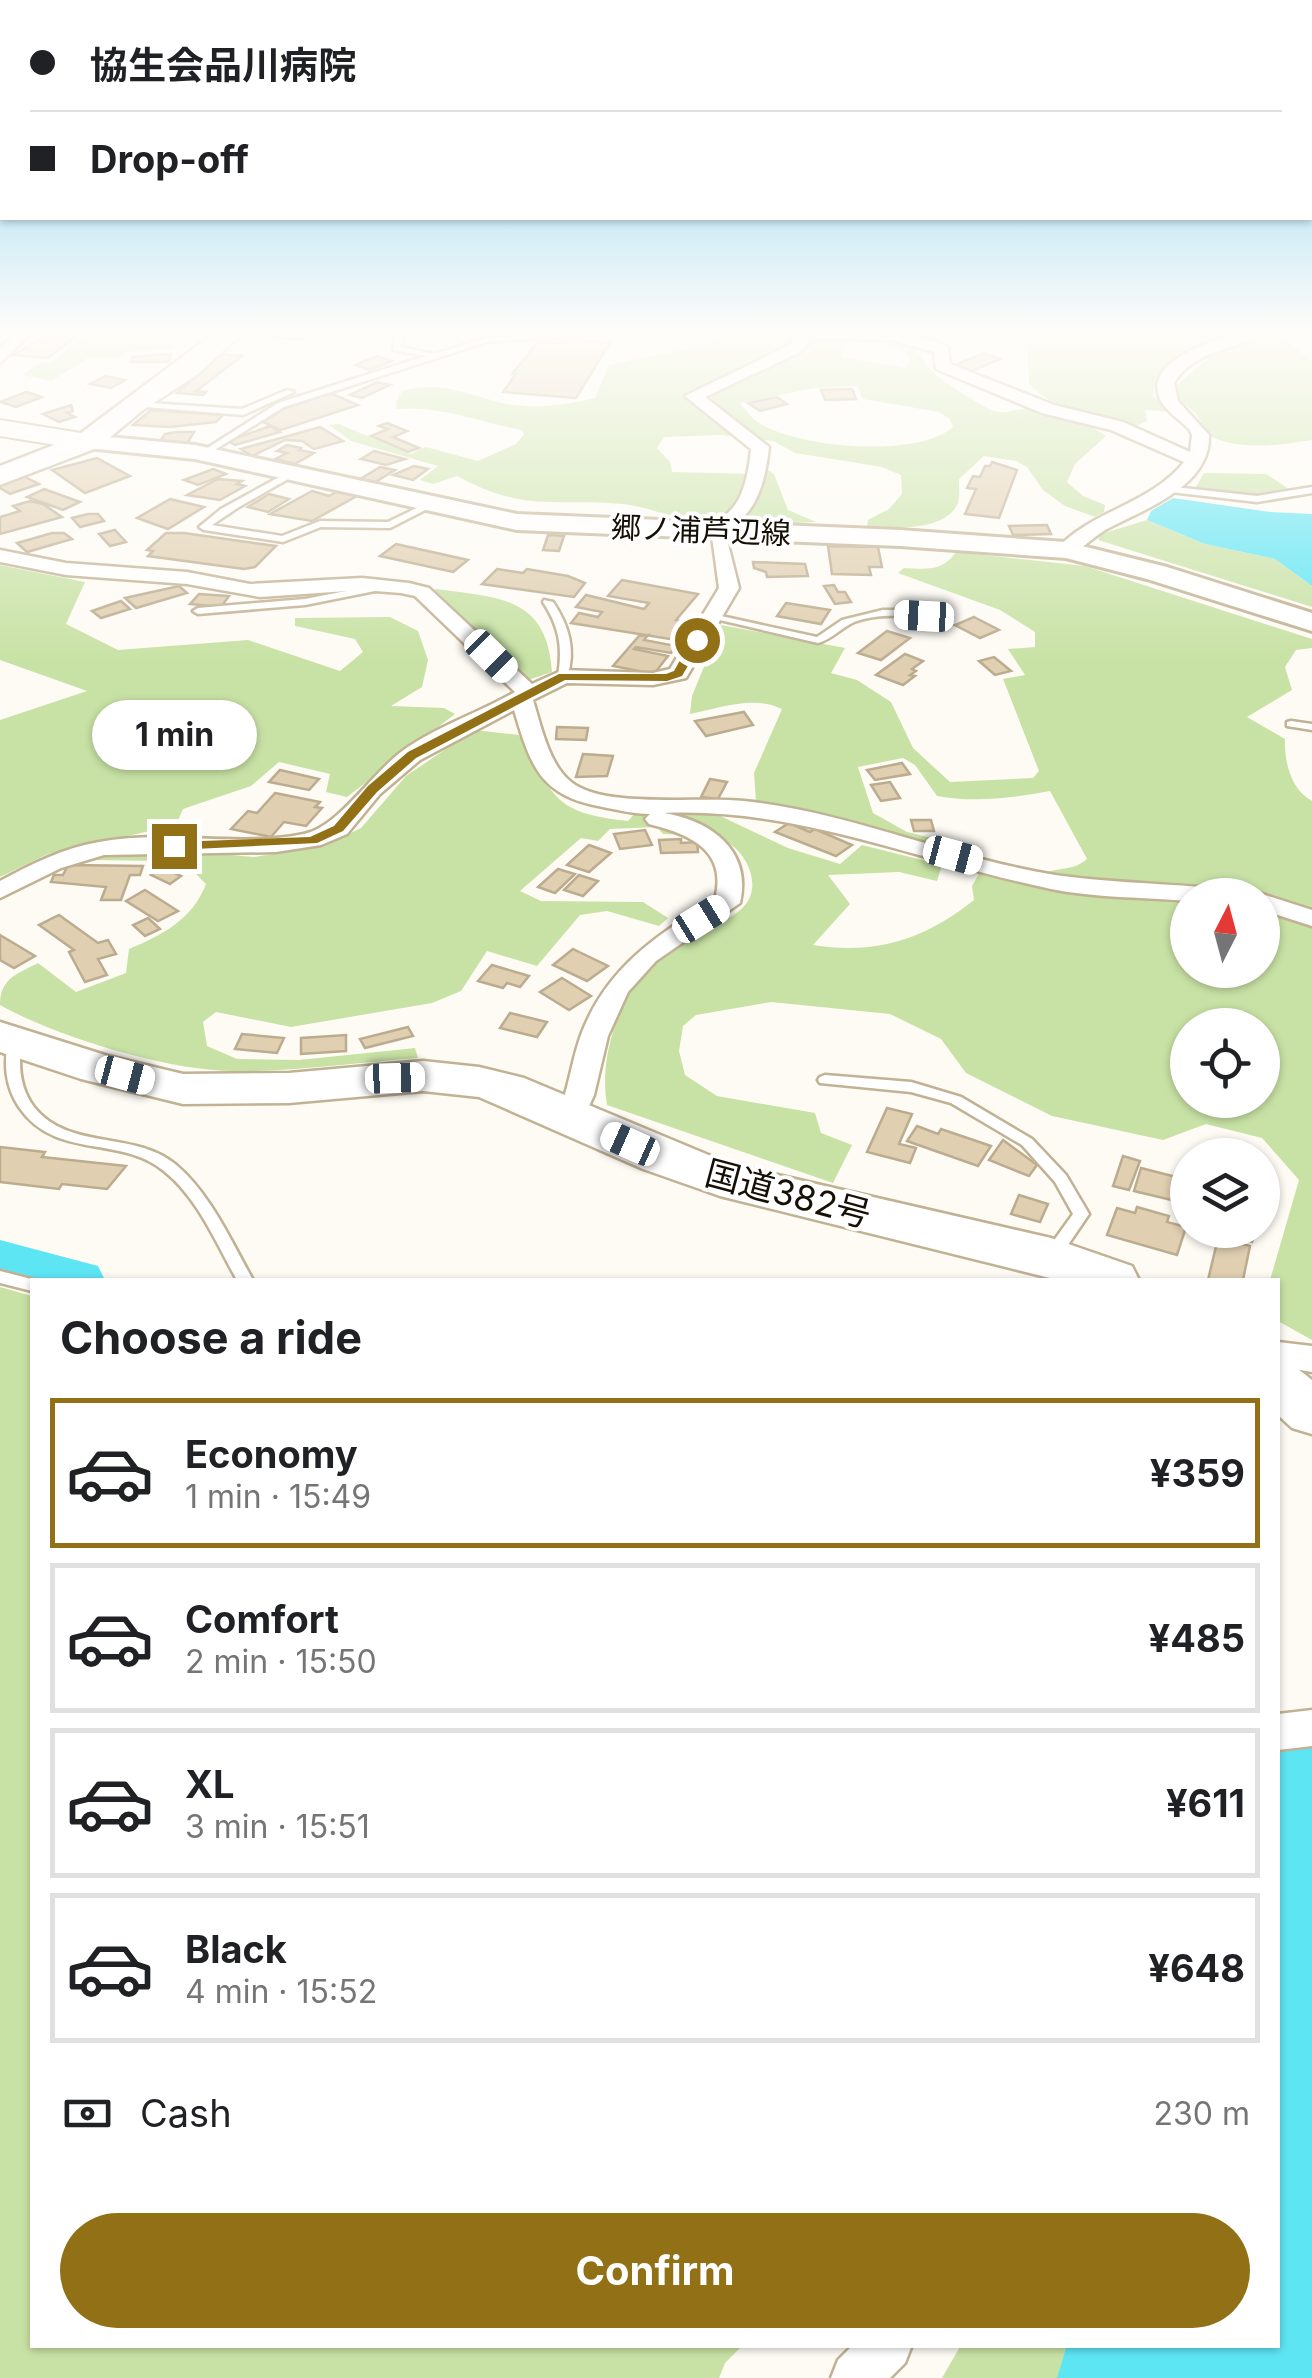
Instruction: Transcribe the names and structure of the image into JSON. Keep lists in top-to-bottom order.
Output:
{
  "streets": {
    "highway": ["国道382号"],
    "main road": ["郷ノ浦芦辺線"]
  },
  "north": "top",
  "page": {
    "banner": ["協生会品川病院", "Drop-off"],
    "bubble": "1 min",
    "heading": "Choose a ride",
    "list": [
      {
        "name": "Economy",
        "note": "1 min · 15:49",
        "value": "¥359"
      },
      {
        "name": "Comfort",
        "note": "2 min · 15:50",
        "value": "¥485"
      },
      {
        "name": "XL",
        "note": "3 min · 15:51",
        "value": "¥611"
      },
      {
        "name": "Black",
        "note": "4 min · 15:52",
        "value": "¥648"
      }
    ],
    "pay": ["Cash", "230 m"],
    "buttons": "Confirm"
  }
}
